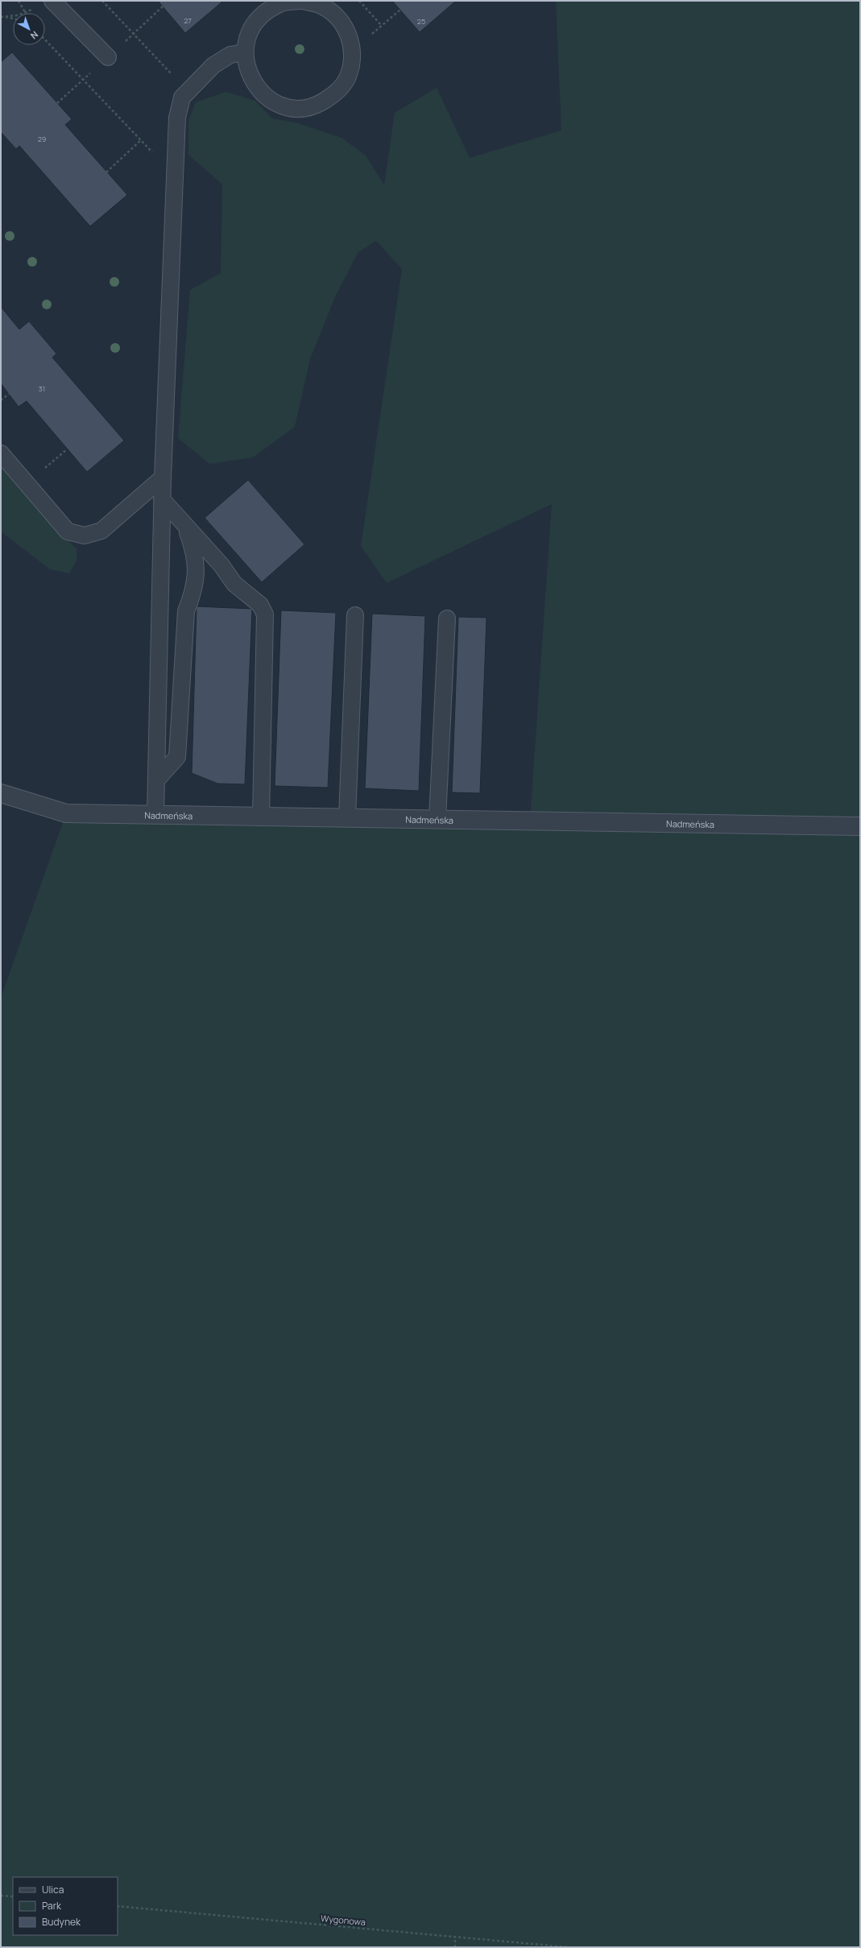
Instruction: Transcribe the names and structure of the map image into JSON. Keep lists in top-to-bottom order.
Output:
{
  "streets": {
    "street": ["Nadmeńska"],
    "path": ["Wygonowa"]
  },
  "house_numbers": [
    "27",
    "25",
    "29",
    "31"
  ],
  "legend": ["Ulica", "Park", "Budynek"],
  "north": "bottom right"
}
